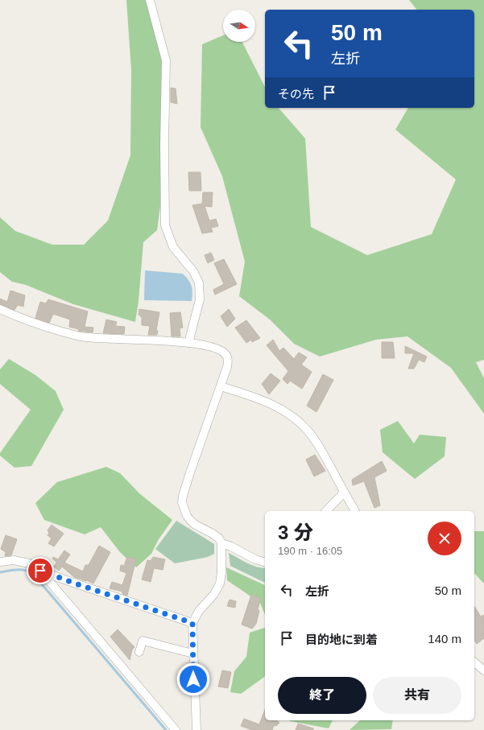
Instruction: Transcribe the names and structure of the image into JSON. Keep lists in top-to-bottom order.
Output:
{
  "north": "right",
  "page": {
    "turn": ["50 m", "左折"],
    "then": "その先",
    "heading": ["3 分", "190 m · 16:05"],
    "list": [
      {
        "name": "左折",
        "value": "50 m"
      },
      {
        "name": "目的地に到着",
        "value": "140 m"
      }
    ],
    "buttons": ["終了", "共有"]
  }
}
